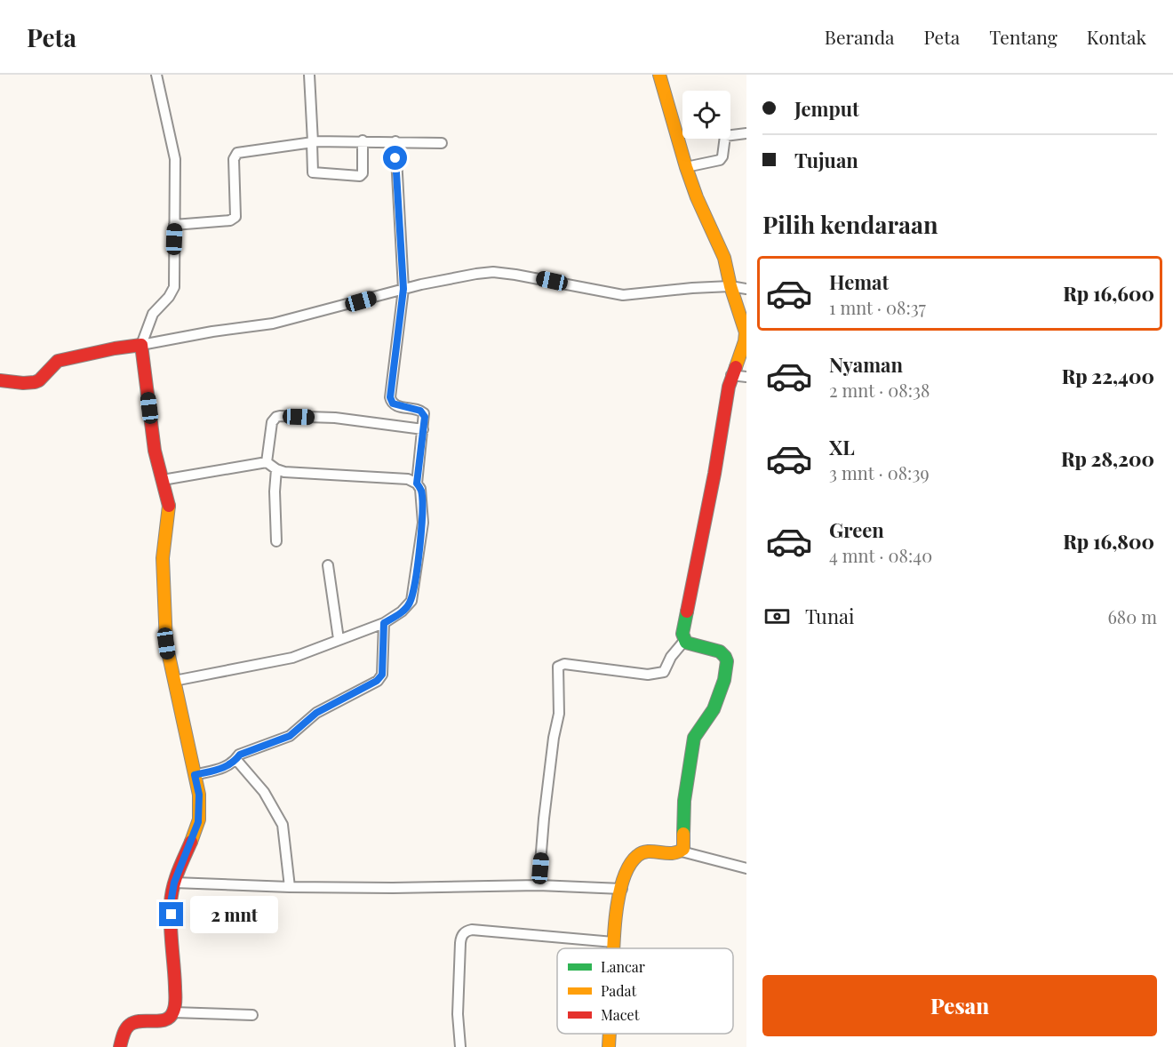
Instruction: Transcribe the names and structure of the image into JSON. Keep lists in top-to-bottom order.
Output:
{
  "legend": ["Lancar", "Padat", "Macet"],
  "page": {
    "header": "Peta",
    "nav": [
      "Beranda",
      "Peta",
      "Tentang",
      "Kontak"
    ],
    "banner": ["Jemput", "Tujuan"],
    "heading": "Pilih kendaraan",
    "list": [
      {
        "name": "Hemat",
        "note": "1 mnt · 08:37",
        "value": "Rp 16,600"
      },
      {
        "name": "Nyaman",
        "note": "2 mnt · 08:38",
        "value": "Rp 22,400"
      },
      {
        "name": "XL",
        "note": "3 mnt · 08:39",
        "value": "Rp 28,200"
      },
      {
        "name": "Green",
        "note": "4 mnt · 08:40",
        "value": "Rp 16,800"
      }
    ],
    "pay": ["Tunai", "680 m"],
    "bubble": "2 mnt",
    "buttons": "Pesan"
  }
}
